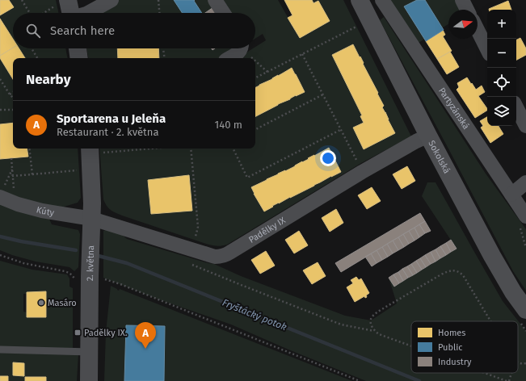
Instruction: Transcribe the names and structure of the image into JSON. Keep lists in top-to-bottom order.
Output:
{
  "streets": {
    "main road": ["Sokolská"],
    "street": [
      "Partyzánská",
      "Kúty",
      "Padělky IX",
      "2. května"
    ]
  },
  "crossings": [
    ["Sokolská", "Padělky IX"],
    ["Kúty", "Padělky IX"],
    ["Kúty", "2. května"],
    ["Padělky IX", "2. května"]
  ],
  "water": ["Fryštácký potok"],
  "places": {
    "other": ["Masáro"],
    "transit": ["Padělky IX."]
  },
  "legend": ["Homes", "Public", "Industry"],
  "north": "right",
  "page": {
    "map_buttons": ["+", "−"],
    "search": "Search here",
    "heading": "Nearby",
    "list": [
      {
        "mark": "A",
        "name": "Sportarena u Jeleňa",
        "note": "Restaurant · 2. května",
        "value": "140 m"
      }
    ],
    "pins": "A"
  }
}
